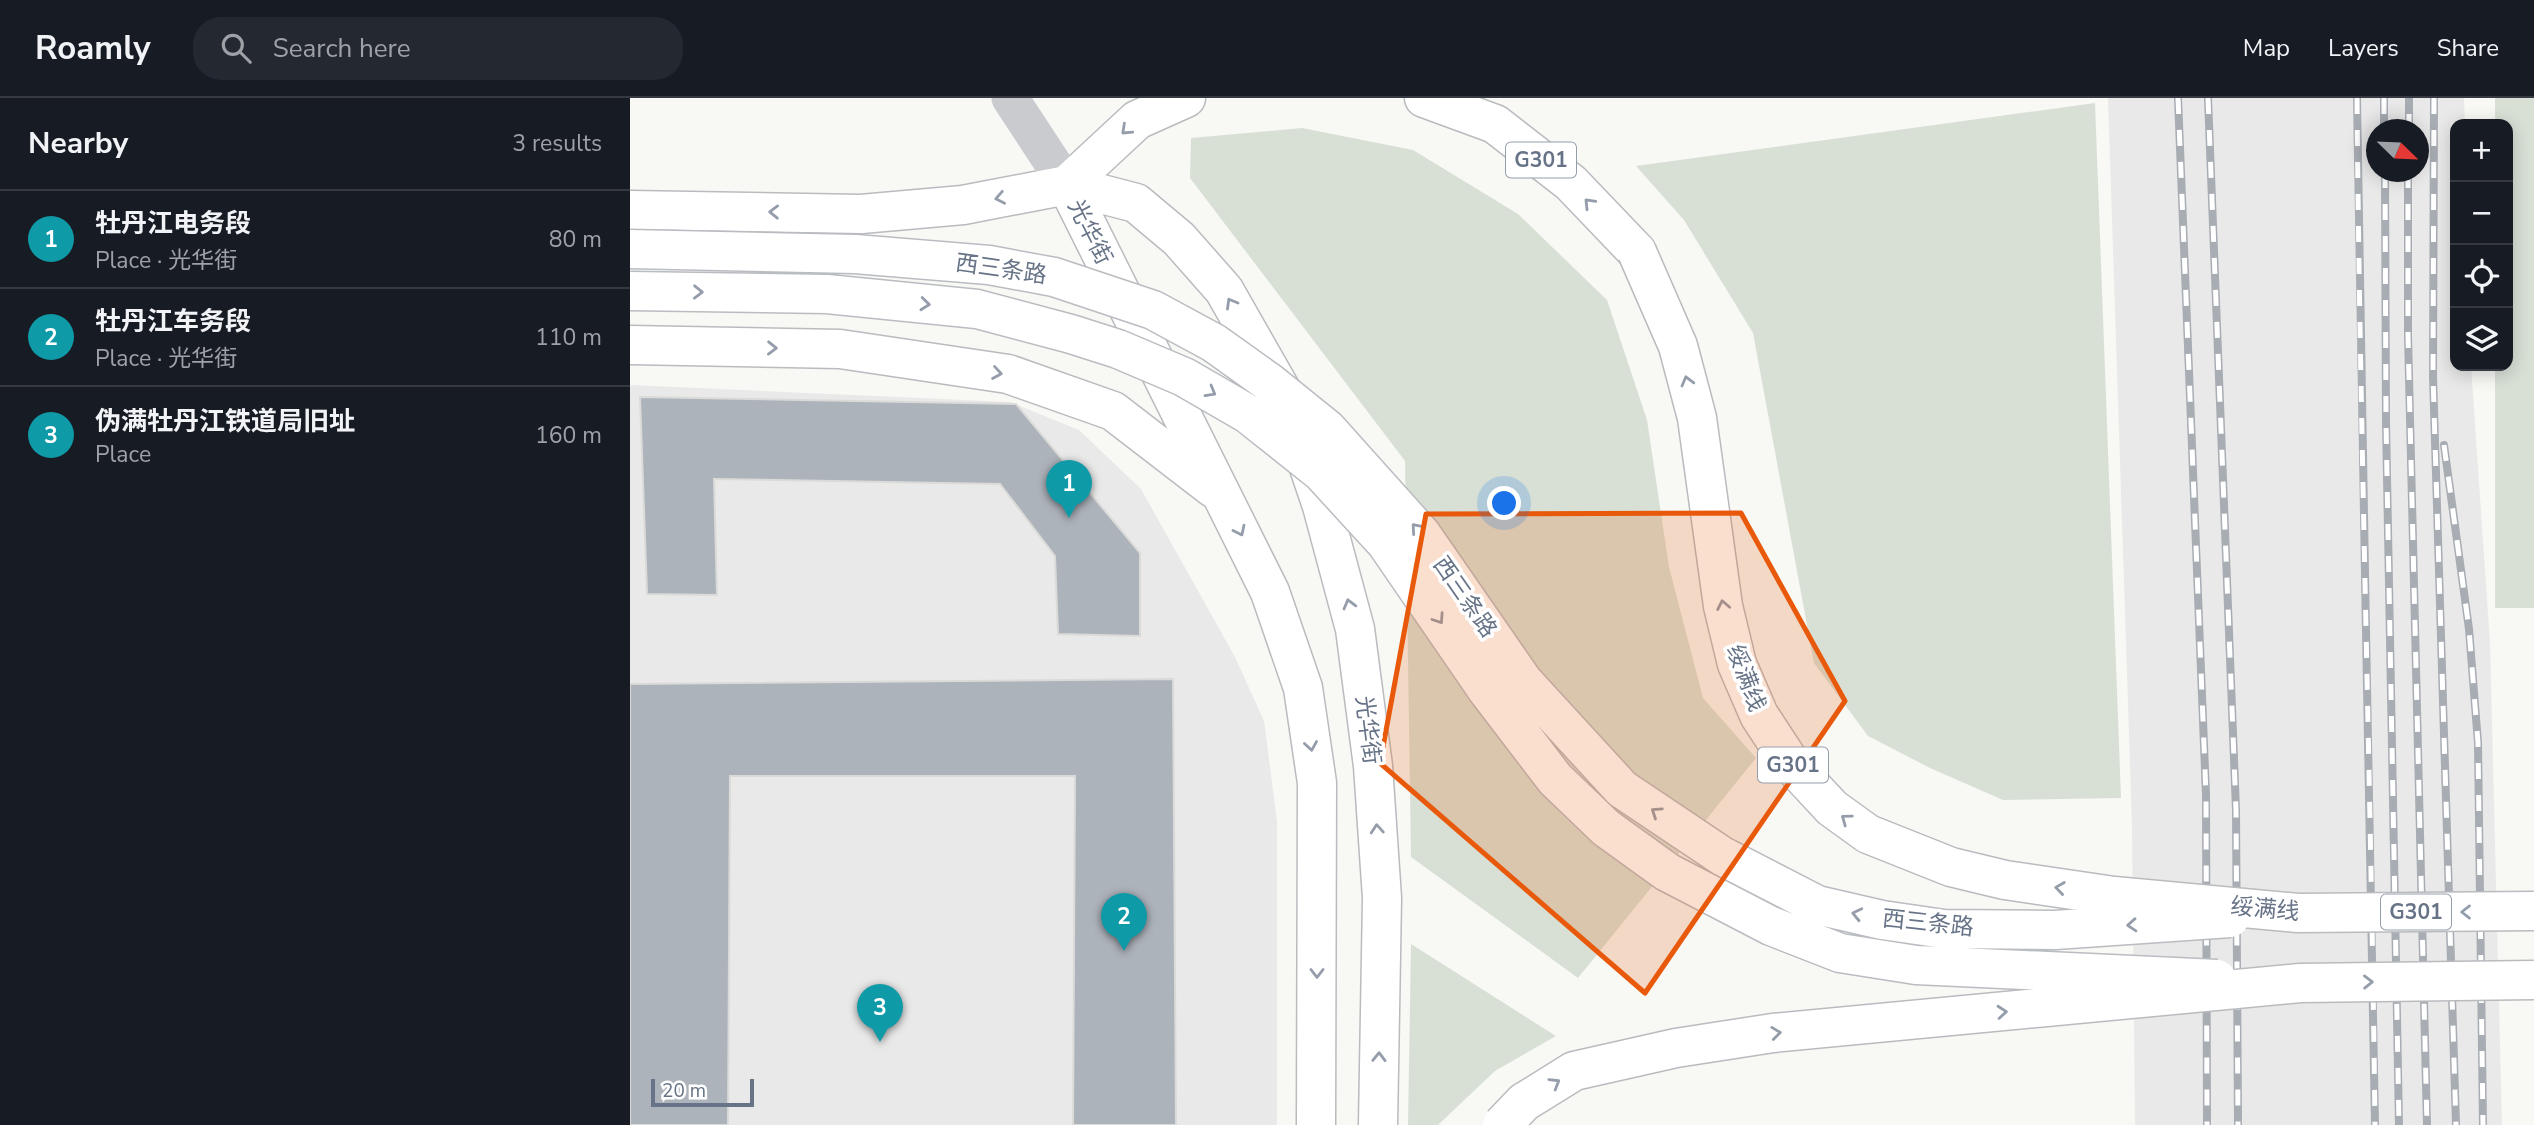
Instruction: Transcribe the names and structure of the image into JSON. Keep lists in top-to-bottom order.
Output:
{
  "streets": {
    "main road": [
      "G301",
      "光华街",
      "西三条路",
      "绥满线"
    ]
  },
  "crossings": [
    ["西三条路", "绥满线"]
  ],
  "one_way": ["绥满线"],
  "scale_bar": "20 m",
  "north": "bottom right",
  "page": {
    "header": "Roamly",
    "search": "Search here",
    "nav": ["Map", "Layers", "Share"],
    "heading": ["Nearby", "3 results"],
    "map_buttons": ["+", "−"],
    "list": [
      {
        "mark": "1",
        "name": "牡丹江电务段",
        "note": "Place · 光华街",
        "value": "80 m"
      },
      {
        "mark": "2",
        "name": "牡丹江车务段",
        "note": "Place · 光华街",
        "value": "110 m"
      },
      {
        "mark": "3",
        "name": "伪满牡丹江铁道局旧址",
        "note": "Place",
        "value": "160 m"
      }
    ],
    "pins": ["1", "2", "3"],
    "scale": "20 m"
  }
}
